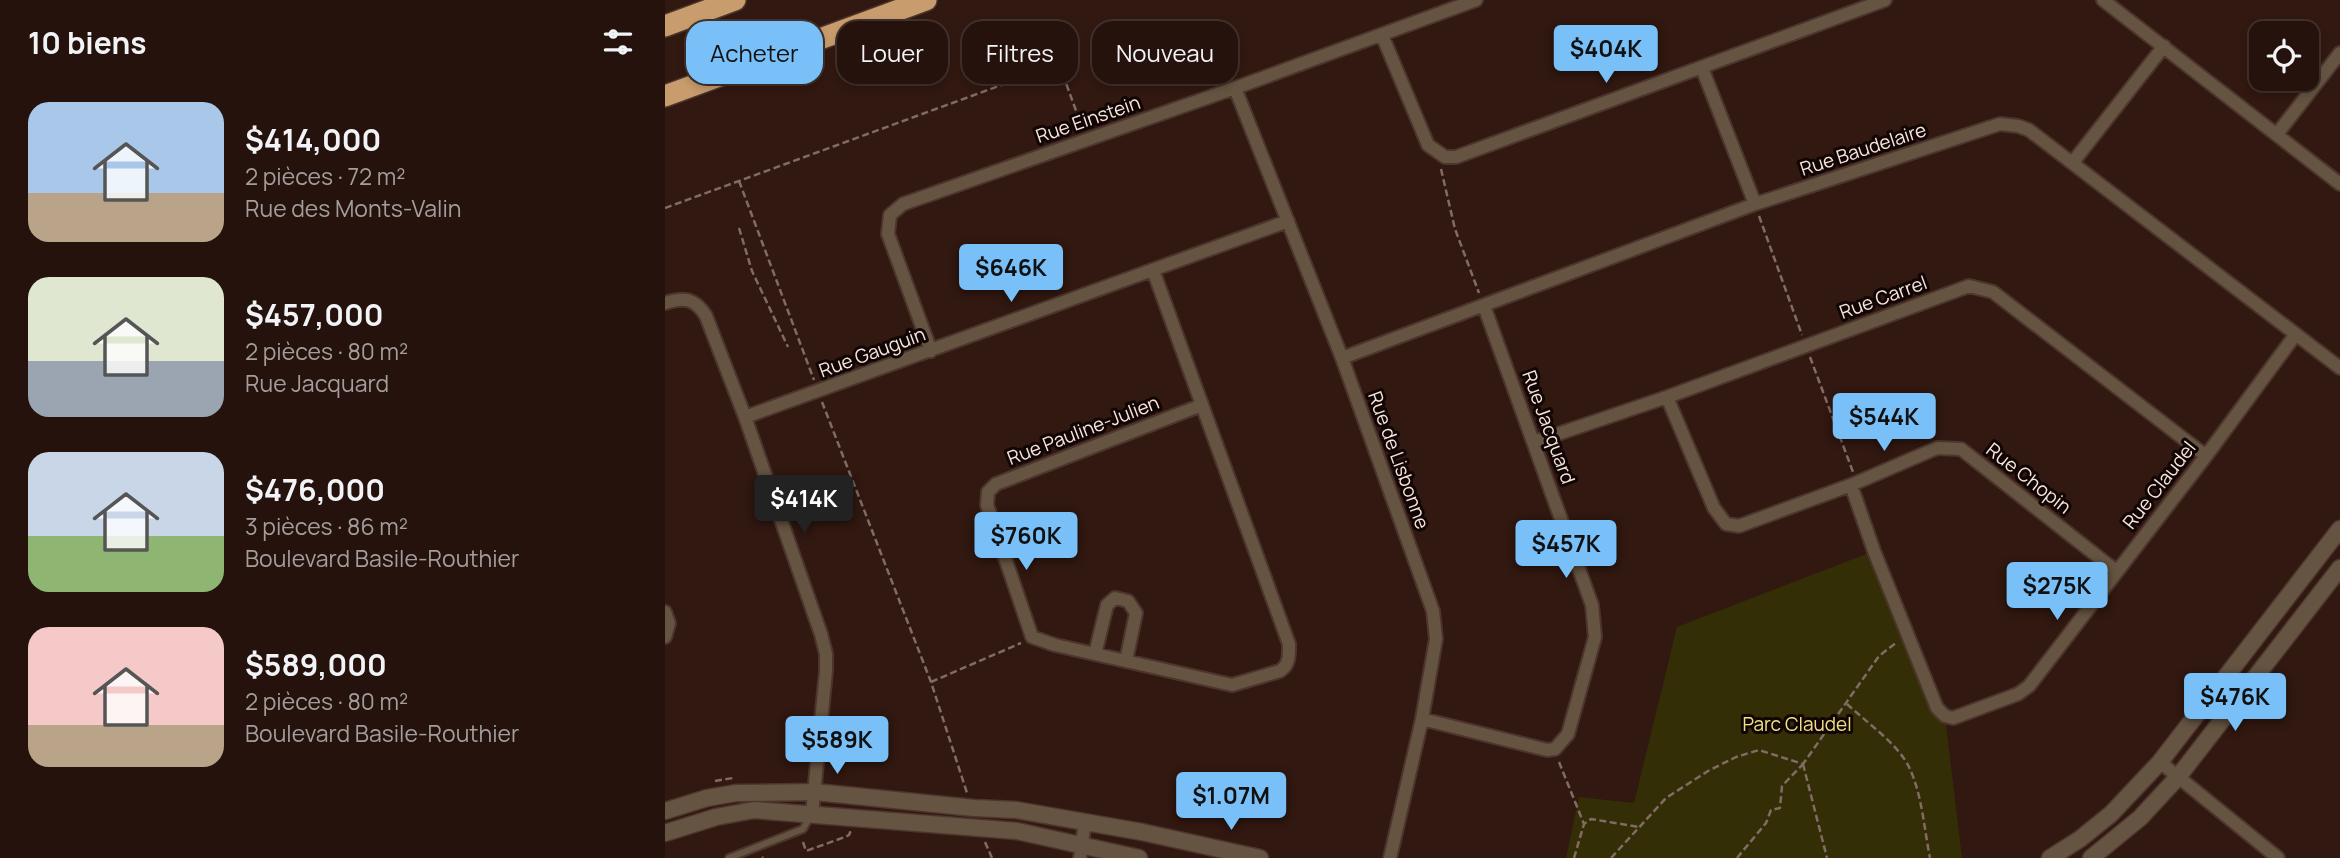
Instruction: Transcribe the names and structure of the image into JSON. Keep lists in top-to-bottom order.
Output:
{
  "streets": {
    "street": [
      "Rue Einstein",
      "Rue Baudelaire",
      "Rue Carrel",
      "Rue Gauguin",
      "Rue Jacquard",
      "Rue Pauline-Julien",
      "Rue de Lisbonne",
      "Rue Chopin",
      "Rue Claudel"
    ]
  },
  "crossings": [
    ["Rue Einstein", "Rue Gauguin"],
    ["Rue Einstein", "Rue de Lisbonne"],
    ["Rue Baudelaire", "Rue Jacquard"],
    ["Rue Baudelaire", "Rue de Lisbonne"],
    ["Rue Baudelaire", "Rue Claudel"],
    ["Rue Carrel", "Rue Jacquard"],
    ["Rue Carrel", "Rue Chopin"],
    ["Rue Carrel", "Rue Claudel"],
    ["Rue Gauguin", "Rue de Lisbonne"],
    ["Rue Chopin", "Rue Claudel"]
  ],
  "parks": ["Parc Claudel"],
  "page": {
    "heading": "10 biens",
    "chip": [
      "Acheter",
      "Louer",
      "Filtres",
      "Nouveau"
    ],
    "price": [
      "$404K",
      "$646K",
      "$544K",
      "$414K",
      "$760K",
      "$457K",
      "$275K",
      "$476K",
      "$589K",
      "$1.07M"
    ],
    "list": [
      {
        "name": "$414,000",
        "note": "2 pièces · 72 m² · Rue des Monts-Valin"
      },
      {
        "name": "$457,000",
        "note": "2 pièces · 80 m² · Rue Jacquard"
      },
      {
        "name": "$476,000",
        "note": "3 pièces · 86 m² · Boulevard Basile-Routhier"
      },
      {
        "name": "$589,000",
        "note": "2 pièces · 80 m² · Boulevard Basile-Routhier"
      }
    ]
  }
}
